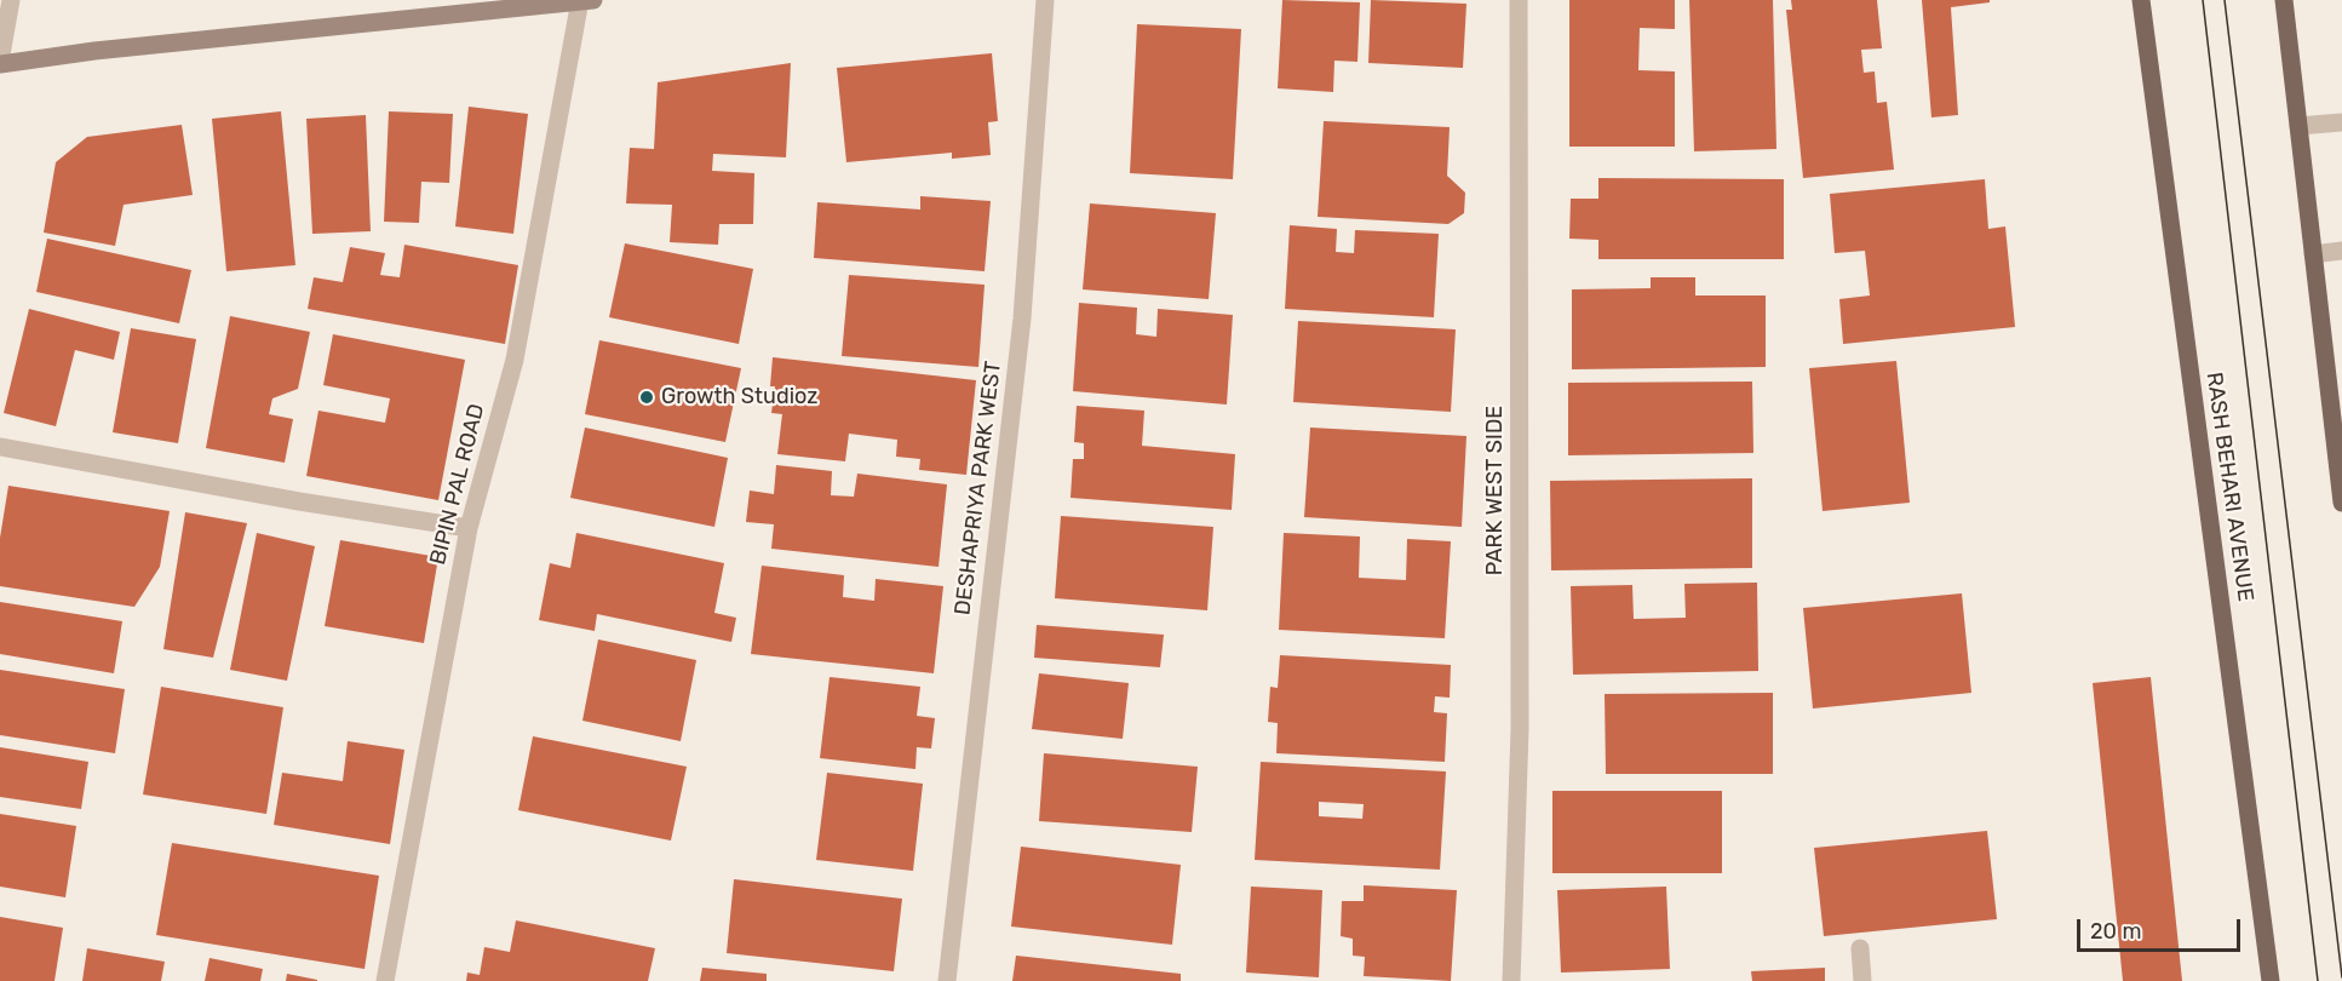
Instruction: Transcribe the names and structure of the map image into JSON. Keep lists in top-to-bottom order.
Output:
{
  "streets": {
    "main road": ["RASH BEHARI AVENUE"],
    "street": ["BIPIN PAL ROAD", "DESHAPRIYA PARK WEST", "PARK WEST SIDE"]
  },
  "places": ["Growth Studioz"],
  "scale_bar": "20 m"
}
